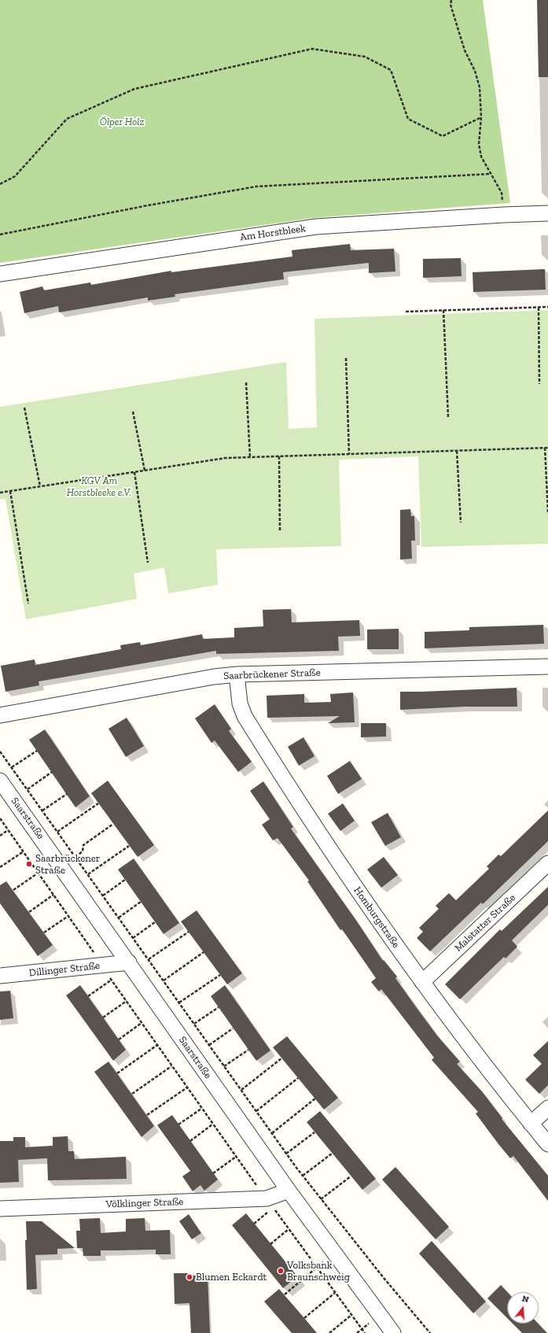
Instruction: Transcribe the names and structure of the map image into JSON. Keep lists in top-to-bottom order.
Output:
{
  "streets": {
    "street": [
      "Am Horstbleek",
      "Saarbrückener Straße",
      "Saarstraße",
      "Homburgstraße",
      "Malstatter Straße",
      "Dillinger Straße",
      "Völklinger Straße"
    ]
  },
  "crossings": [
    ["Saarbrückener Straße", "Homburgstraße"],
    ["Saarstraße", "Dillinger Straße"],
    ["Saarstraße", "Völklinger Straße"],
    ["Homburgstraße", "Malstatter Straße"]
  ],
  "parks": ["Ölper Holz", "KGV Am Horstbleeke e.V."],
  "places": ["Saarbrückener Straße", "Volksbank Braunschweig", "Blumen Eckardt"],
  "north": "top"
}
